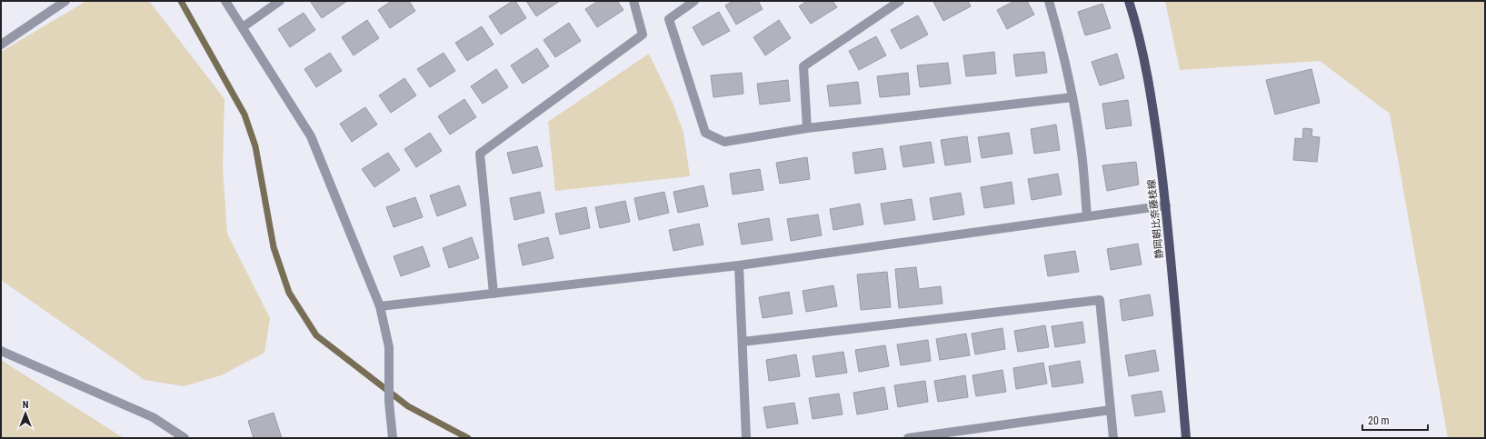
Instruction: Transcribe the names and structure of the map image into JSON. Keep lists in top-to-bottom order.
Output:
{
  "streets": {
    "main road": ["静岡朝比奈藤枝線"]
  },
  "scale_bar": "20 m",
  "north": "top"
}
